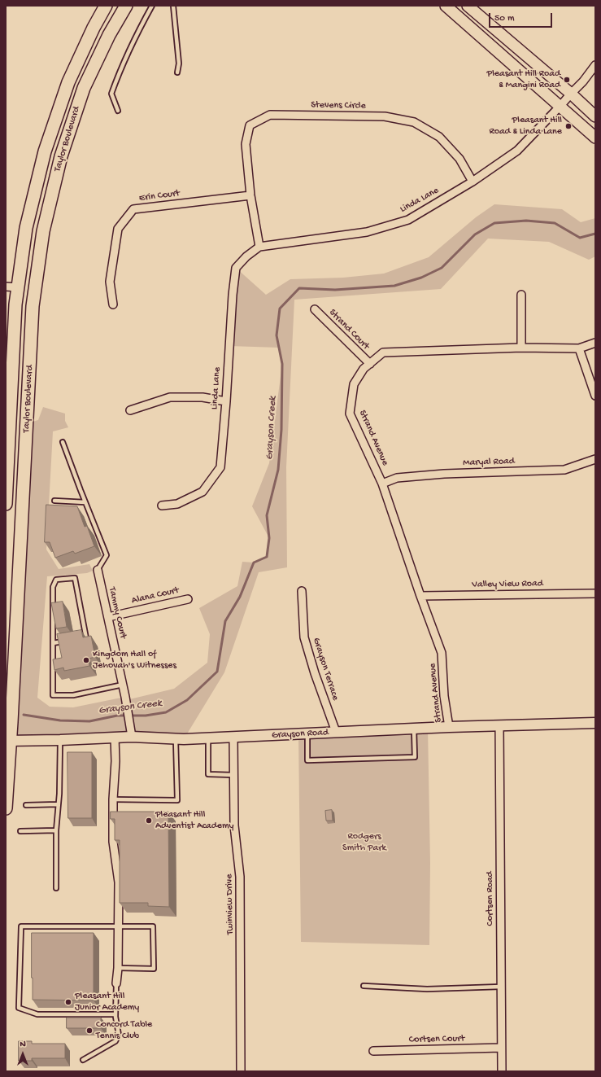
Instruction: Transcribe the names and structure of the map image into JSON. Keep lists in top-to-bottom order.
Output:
{
  "streets": {
    "main road": ["Taylor Boulevard"],
    "street": [
      "Stevens Circle",
      "Erin Court",
      "Linda Lane",
      "Strand Court",
      "Strand Avenue",
      "Maryal Road",
      "Valley View Road",
      "Alana Court",
      "Tammy Court",
      "Grayson Terrace",
      "Grayson Road",
      "Cortsen Road",
      "Twinview Drive",
      "Cortsen Court"
    ]
  },
  "crossings": [
    ["Stevens Circle", "Erin Court"],
    ["Stevens Circle", "Linda Lane"],
    ["Taylor Boulevard", "Grayson Road"],
    ["Strand Court", "Strand Avenue"],
    ["Strand Avenue", "Maryal Road"],
    ["Strand Avenue", "Valley View Road"],
    ["Strand Avenue", "Grayson Road"],
    ["Alana Court", "Tammy Court"],
    ["Tammy Court", "Grayson Road"],
    ["Grayson Terrace", "Grayson Road"],
    ["Grayson Road", "Cortsen Road"],
    ["Grayson Road", "Twinview Drive"],
    ["Cortsen Road", "Cortsen Court"]
  ],
  "water": ["Grayson Creek"],
  "parks": ["Rodgers Smith Park"],
  "places": [
    "Pleasant Hill Road & Mangini Road",
    "Pleasant Hill Road & Linda Lane",
    "Kingdom Hall of Jehovah's Witnesses",
    "Pleasant Hill Adventist Academy",
    "Pleasant Hill Junior Academy",
    "Concord Table Tennis Club"
  ],
  "scale_bar": "50 m",
  "north": "top"
}
